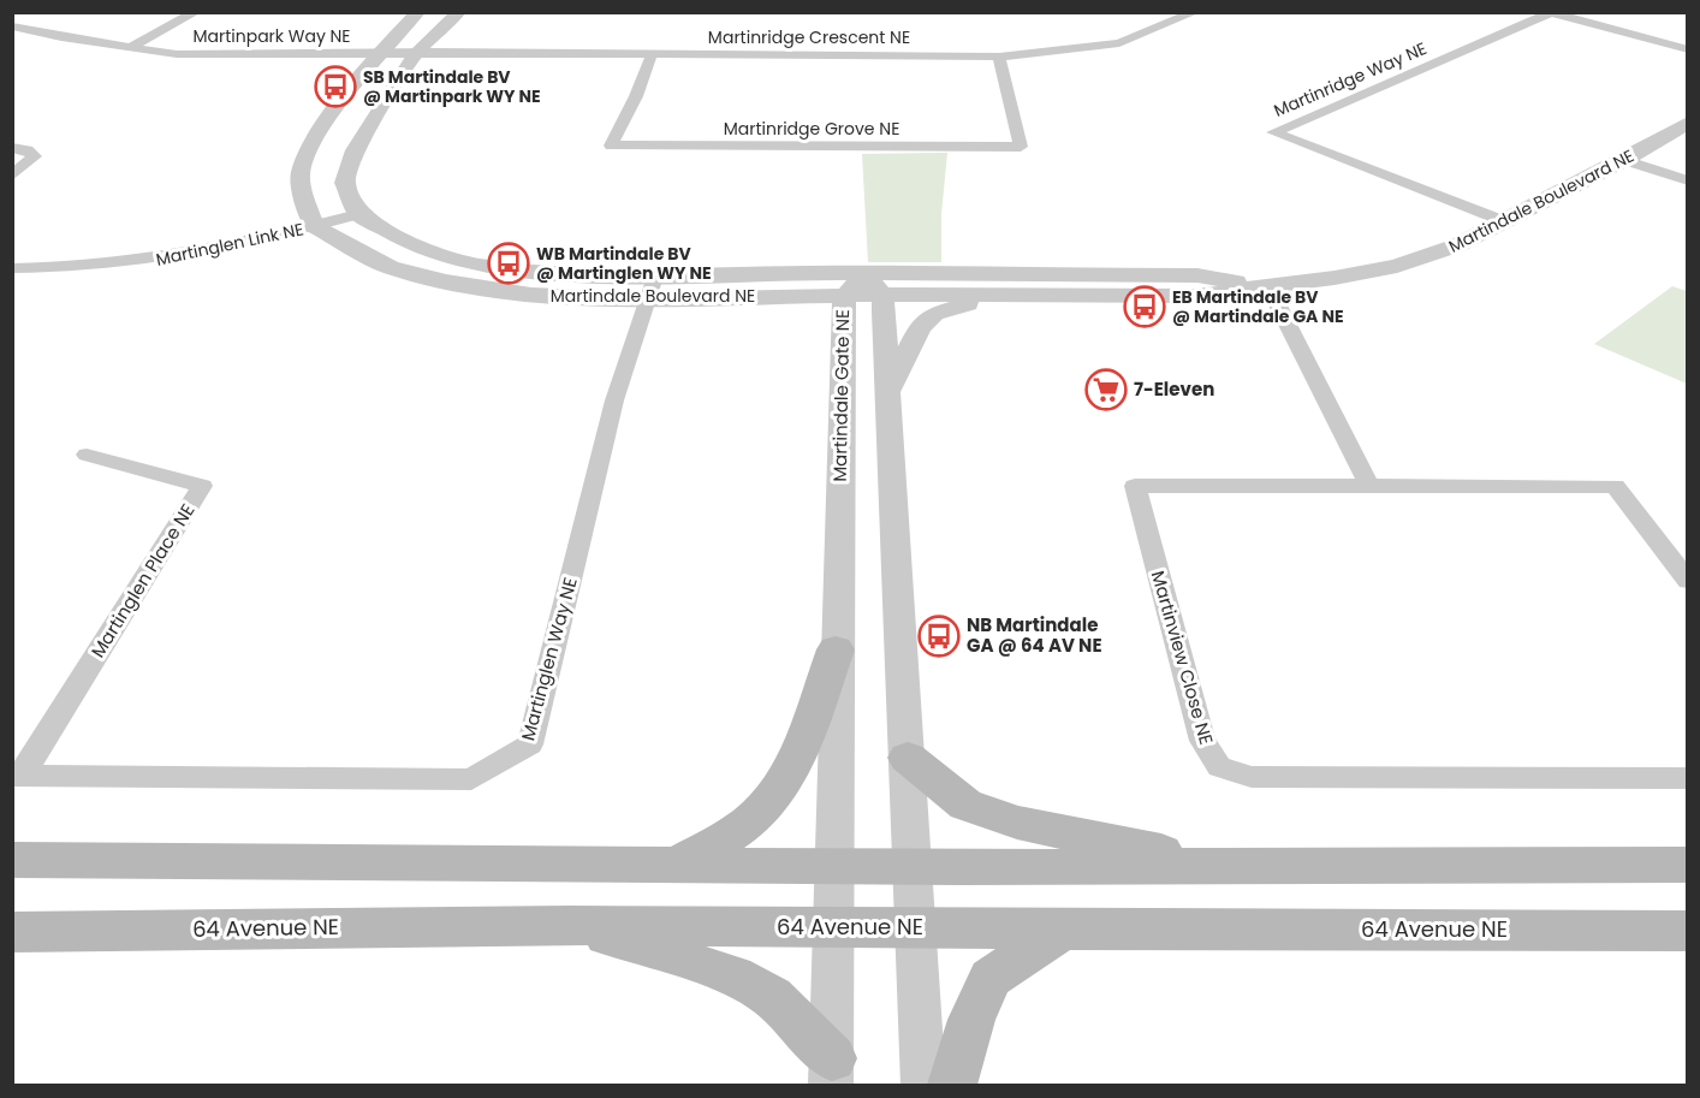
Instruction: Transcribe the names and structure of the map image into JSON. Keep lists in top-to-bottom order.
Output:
{
  "streets": {
    "main road": ["64 Avenue NE"],
    "street": [
      "Martinpark Way NE",
      "Martinridge Crescent NE",
      "Martinridge Way NE",
      "Martinridge Grove NE",
      "Martindale Boulevard NE",
      "Martinglen Link NE",
      "Martindale Gate NE",
      "Martinglen Place NE",
      "Martinview Close NE",
      "Martinglen Way NE"
    ]
  },
  "crossings": [
    ["Martinpark Way NE", "Martinridge Crescent NE"],
    ["Martinridge Crescent NE", "Martinridge Grove NE"],
    ["Martinridge Way NE", "Martindale Boulevard NE"],
    ["Martindale Boulevard NE", "Martinglen Link NE"],
    ["Martindale Boulevard NE", "Martindale Gate NE"],
    ["Martindale Boulevard NE", "Martinglen Way NE"],
    ["Martindale Gate NE", "64 Avenue NE"],
    ["Martinglen Place NE", "Martinglen Way NE"]
  ],
  "places": {
    "bus stop": [
      "SB Martindale BV @ Martinpark WY NE",
      "WB Martindale BV @ Martinglen WY NE",
      "EB Martindale BV @ Martindale GA NE",
      "NB Martindale GA @ 64 AV NE"
    ],
    "supermarket": ["7-Eleven"]
  }
}
